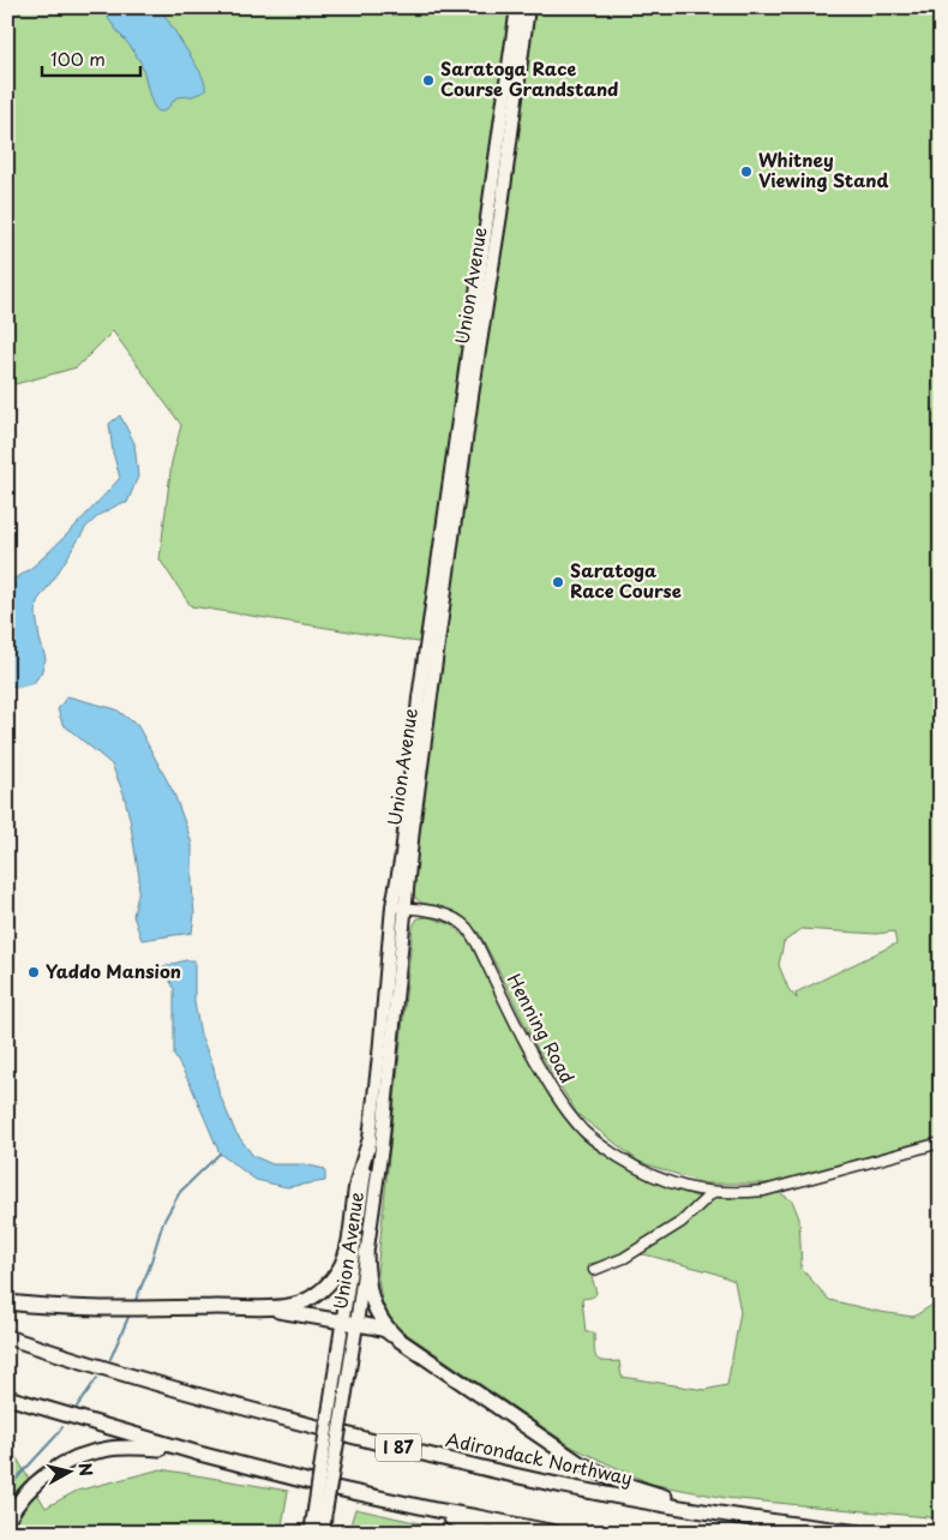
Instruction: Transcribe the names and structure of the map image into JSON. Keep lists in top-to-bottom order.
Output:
{
  "streets": {
    "highway": ["I 87", "Adirondack Northway"],
    "main road": ["Union Avenue"],
    "street": ["Henning Road"]
  },
  "crossings": [
    ["Union Avenue", "Henning Road"]
  ],
  "places": [
    "Saratoga Race Course Grandstand",
    "Whitney Viewing Stand",
    "Saratoga Race Course",
    "Yaddo Mansion"
  ],
  "scale_bar": "100 m",
  "north": "right"
}
